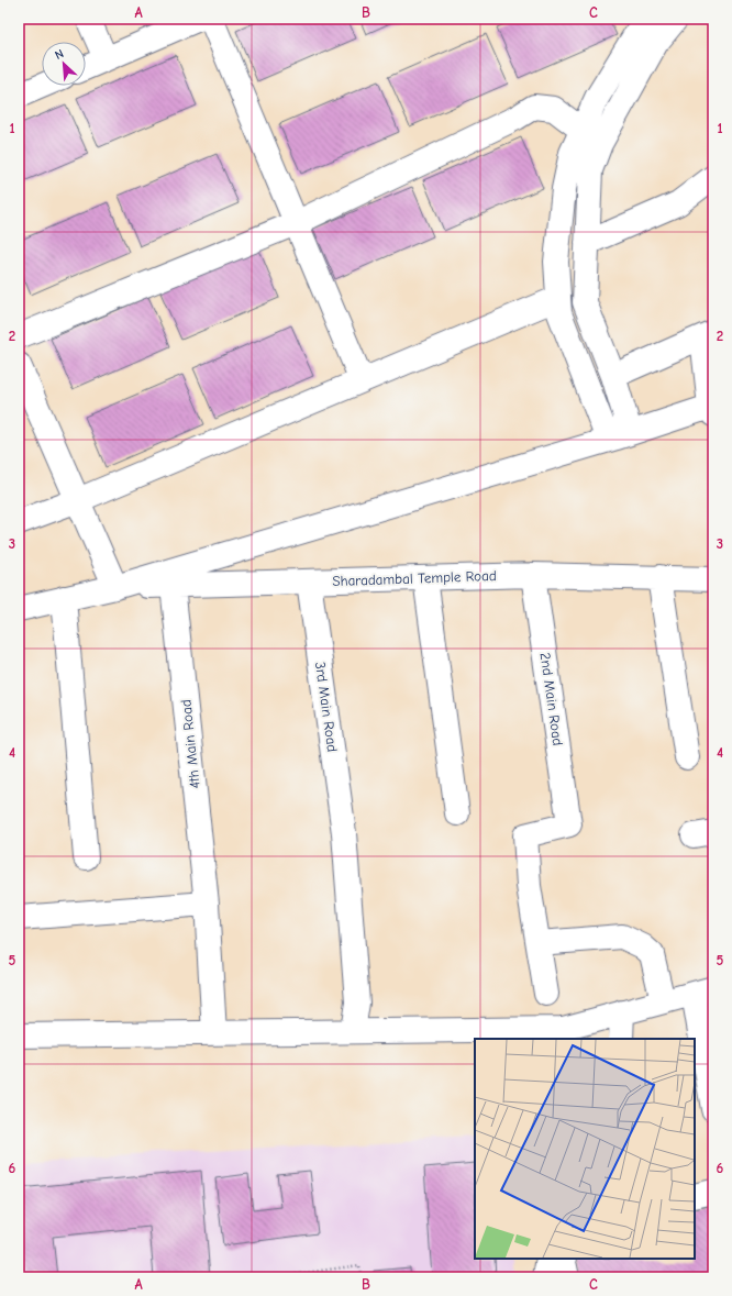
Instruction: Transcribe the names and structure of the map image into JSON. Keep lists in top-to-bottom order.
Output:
{
  "streets": {
    "street": [
      "Sharadambal Temple Road",
      "2nd Main Road",
      "3rd Main Road",
      "4th Main Road"
    ]
  },
  "crossings": [
    ["Sharadambal Temple Road", "2nd Main Road"],
    ["Sharadambal Temple Road", "3rd Main Road"],
    ["Sharadambal Temple Road", "4th Main Road"]
  ],
  "north": "top left",
  "grid": {
    "columns": ["A", "B", "C"],
    "rows": [
      "1",
      "2",
      "3",
      "4",
      "5",
      "6"
    ]
  }
}
